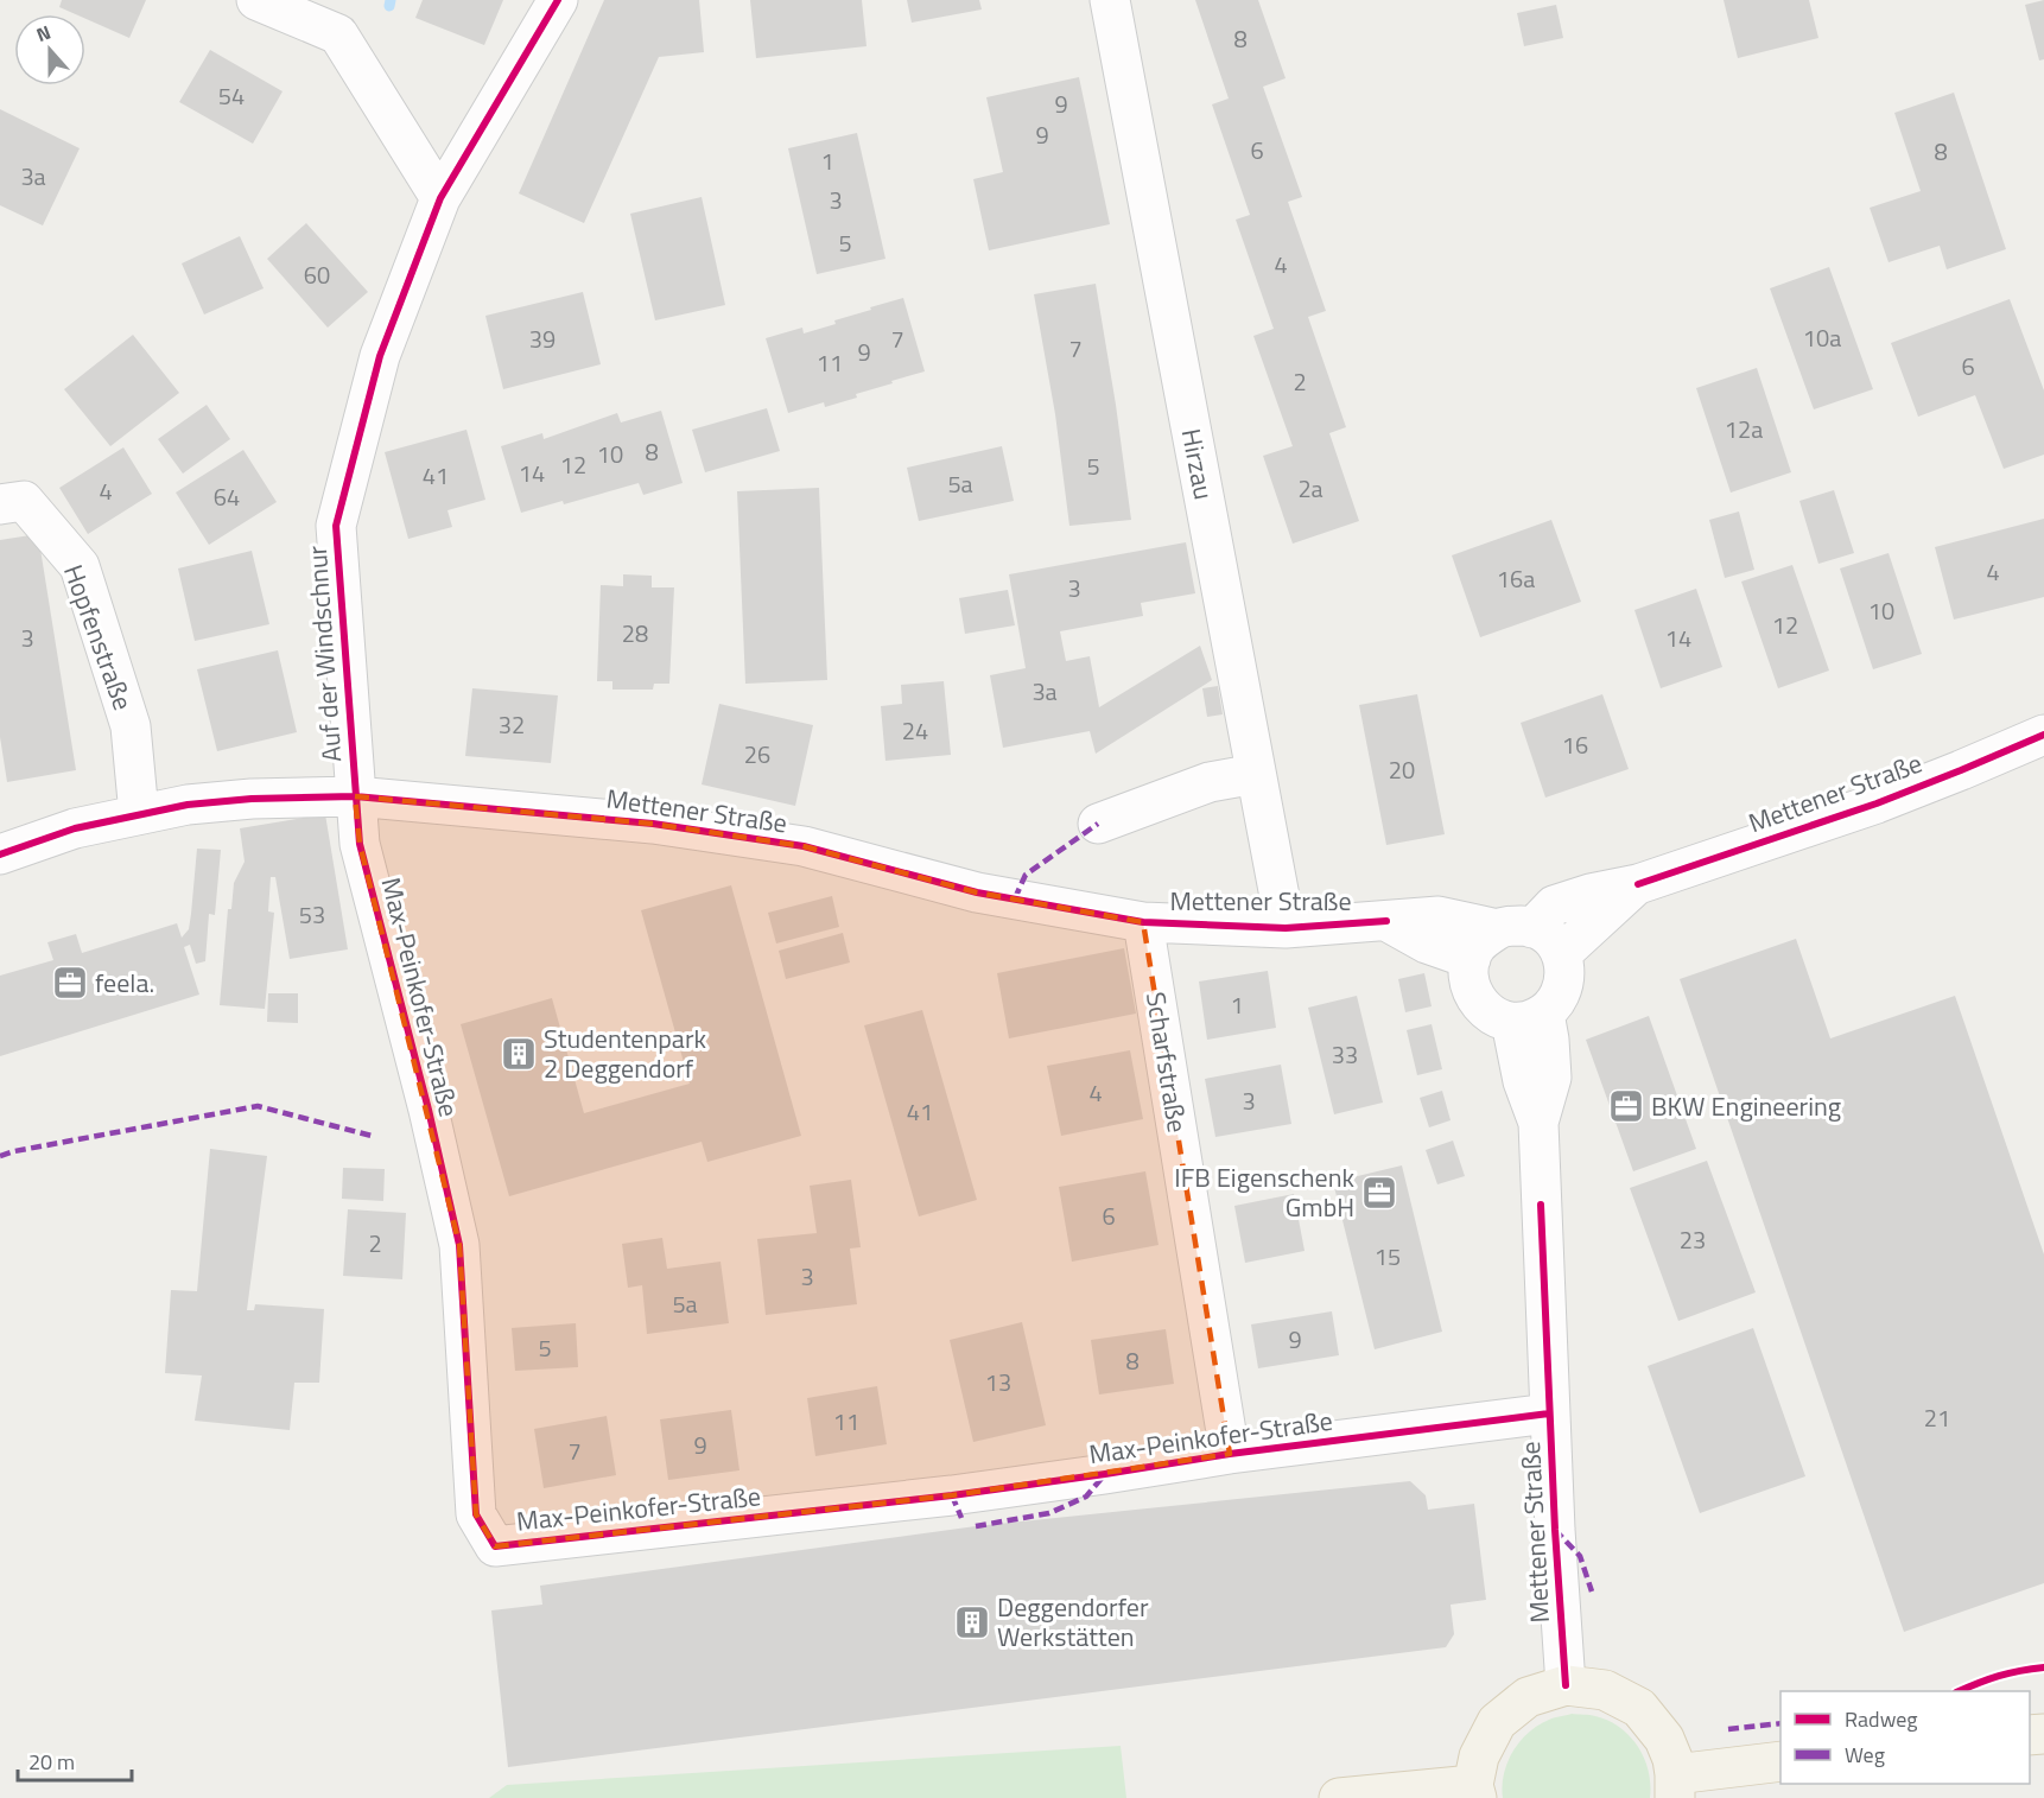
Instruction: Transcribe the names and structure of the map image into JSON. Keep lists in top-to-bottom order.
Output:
{
  "streets": {
    "street": [
      "Hirzau",
      "Hopfenstraße",
      "Auf der Windschnur",
      "Mettener Straße",
      "Max-Peinkofer-Straße",
      "Scharfstraße"
    ]
  },
  "crossings": [
    ["Hirzau", "Mettener Straße"],
    ["Hopfenstraße", "Mettener Straße"],
    ["Auf der Windschnur", "Mettener Straße"],
    ["Auf der Windschnur", "Max-Peinkofer-Straße"],
    ["Mettener Straße", "Max-Peinkofer-Straße"],
    ["Mettener Straße", "Scharfstraße"],
    ["Max-Peinkofer-Straße", "Scharfstraße"]
  ],
  "places": {
    "office": ["feela.", "BKW Engineering", "IFB Eigenschenk GmbH"],
    "building": ["Studentenpark 2 Deggendorf", "Deggendorfer Werkstätten"]
  },
  "house_numbers": [
    "8",
    "54",
    "9",
    "9",
    "6",
    "8",
    "1",
    "3a",
    "3",
    "5",
    "4",
    "60",
    "10a",
    "39",
    "7",
    "7",
    "9",
    "11",
    "6",
    "2",
    "12a",
    "8",
    "10",
    "12",
    "5",
    "14",
    "41",
    "5a",
    "2a",
    "4",
    "64",
    "4",
    "16a",
    "3",
    "10",
    "12",
    "28",
    "3",
    "14",
    "3a",
    "32",
    "24",
    "16",
    "26",
    "20",
    "53",
    "1",
    "33",
    "4",
    "3",
    "41",
    "6",
    "23",
    "2",
    "15",
    "3",
    "5a",
    "9",
    "5",
    "8",
    "13",
    "21",
    "11",
    "9",
    "7"
  ],
  "legend": ["Radweg", "Weg"],
  "scale_bar": "20 m",
  "north": "top"
}
